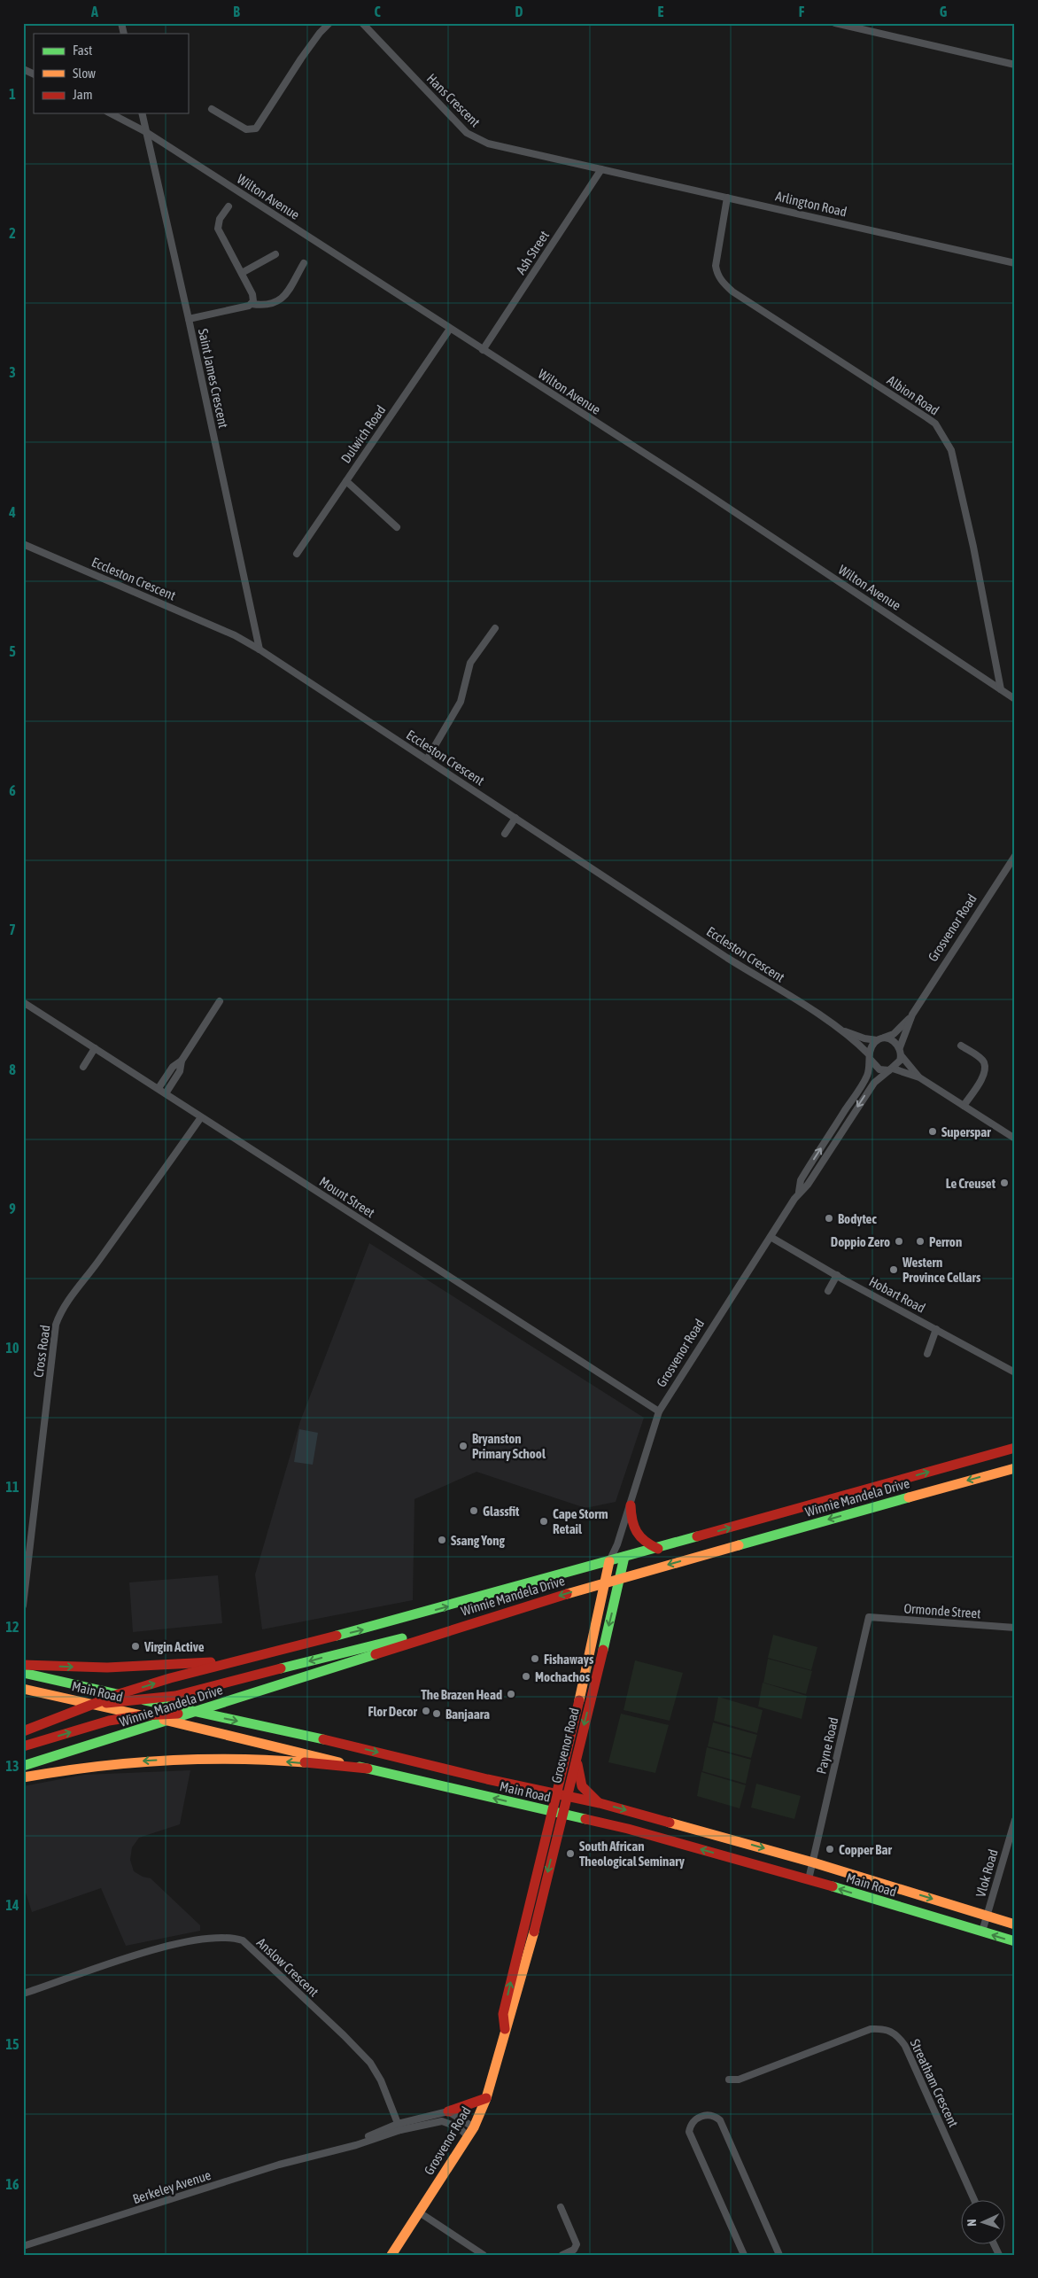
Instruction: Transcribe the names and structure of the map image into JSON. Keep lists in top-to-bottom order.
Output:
{
  "streets": {
    "main road": ["Grosvenor Road", "Winnie Mandela Drive", "Main Road"],
    "street": [
      "Hans Crescent",
      "Wilton Avenue",
      "Arlington Road",
      "Ash Street",
      "Saint James Crescent",
      "Albion Road",
      "Dulwich Road",
      "Eccleston Crescent",
      "Mount Street",
      "Hobart Road",
      "Cross Road",
      "Ormonde Street",
      "Payne Road",
      "Vlok Road",
      "Anslow Crescent",
      "Streatham Crescent",
      "Berkeley Avenue"
    ]
  },
  "crossings": [
    ["Hans Crescent", "Arlington Road"],
    ["Hans Crescent", "Ash Street"],
    ["Wilton Avenue", "Ash Street"],
    ["Wilton Avenue", "Saint James Crescent"],
    ["Wilton Avenue", "Albion Road"],
    ["Wilton Avenue", "Dulwich Road"],
    ["Arlington Road", "Ash Street"],
    ["Arlington Road", "Albion Road"],
    ["Saint James Crescent", "Eccleston Crescent"],
    ["Eccleston Crescent", "Grosvenor Road"],
    ["Grosvenor Road", "Mount Street"],
    ["Grosvenor Road", "Hobart Road"],
    ["Grosvenor Road", "Winnie Mandela Drive"],
    ["Grosvenor Road", "Main Road"],
    ["Grosvenor Road", "Berkeley Avenue"],
    ["Mount Street", "Cross Road"],
    ["Winnie Mandela Drive", "Main Road"],
    ["Ormonde Street", "Payne Road"],
    ["Main Road", "Payne Road"],
    ["Main Road", "Vlok Road"],
    ["Anslow Crescent", "Berkeley Avenue"]
  ],
  "places": [
    "Superspar",
    "Le Creuset",
    "Bodytec",
    "Doppio Zero",
    "Perron",
    "Western Province Cellars",
    "Bryanston Primary School",
    "Glassfit",
    "Cape Storm Retail",
    "Ssang Yong",
    "Virgin Active",
    "Fishaways",
    "Mochachos",
    "The Brazen Head",
    "Flor Decor",
    "Banjaara",
    "Copper Bar",
    "South African Theological Seminary"
  ],
  "legend": ["Fast", "Slow", "Jam"],
  "north": "left",
  "grid": {
    "columns": [
      "A",
      "B",
      "C",
      "D",
      "E",
      "F",
      "G"
    ],
    "rows": [
      "1",
      "2",
      "3",
      "4",
      "5",
      "6",
      "7",
      "8",
      "9",
      "10",
      "11",
      "12",
      "13",
      "14",
      "15",
      "16"
    ]
  }
}
